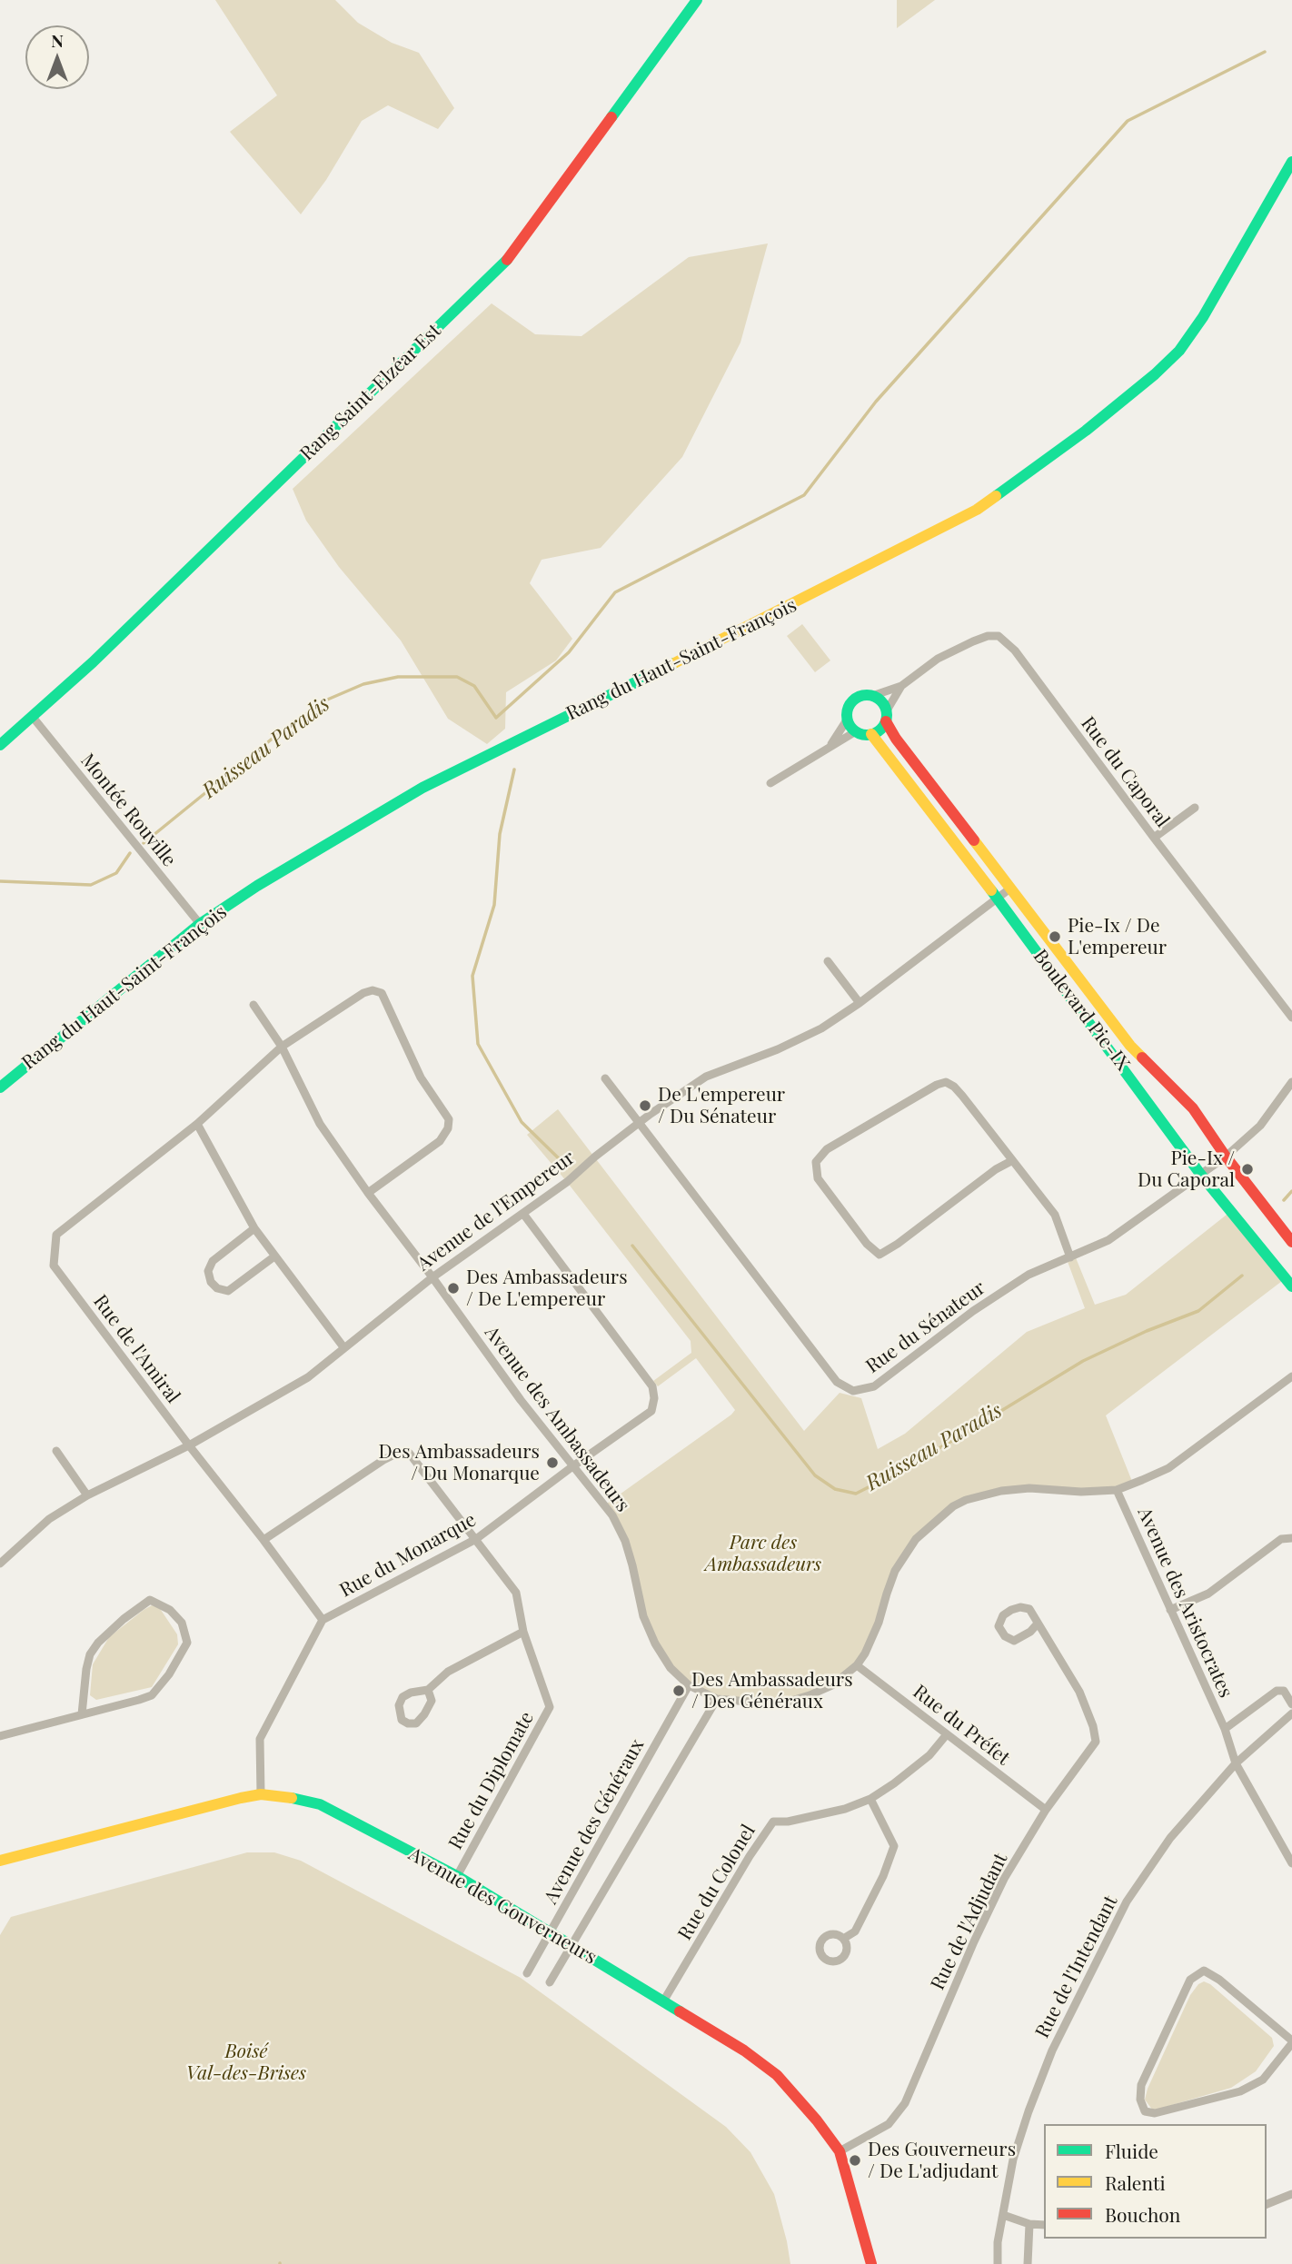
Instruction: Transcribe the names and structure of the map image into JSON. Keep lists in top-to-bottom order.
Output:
{
  "streets": {
    "street": [
      "Rang Saint-Elzéar Est",
      "Rang du Haut-Saint-François",
      "Rue du Caporal",
      "Montée Rouville",
      "Boulevard Pie-IX",
      "Avenue de l'Empereur",
      "Rue du Sénateur",
      "Rue de l'Amiral",
      "Avenue des Ambassadeurs",
      "Rue du Monarque",
      "Avenue des Aristocrates",
      "Rue du Préfet",
      "Rue du Diplomate",
      "Avenue des Généraux",
      "Rue du Colonel",
      "Avenue des Gouverneurs",
      "Rue de l'Adjudant",
      "Rue de l'Intendant"
    ]
  },
  "crossings": [
    ["Rang Saint-Elzéar Est", "Montée Rouville"],
    ["Rang du Haut-Saint-François", "Montée Rouville"],
    ["Rue du Caporal", "Boulevard Pie-IX"],
    ["Boulevard Pie-IX", "Avenue de l'Empereur"],
    ["Boulevard Pie-IX", "Rue du Sénateur"],
    ["Avenue de l'Empereur", "Rue du Sénateur"],
    ["Avenue de l'Empereur", "Rue de l'Amiral"],
    ["Avenue de l'Empereur", "Avenue des Ambassadeurs"],
    ["Avenue de l'Empereur", "Rue du Monarque"],
    ["Rue de l'Amiral", "Avenue des Ambassadeurs"],
    ["Rue de l'Amiral", "Rue du Monarque"],
    ["Rue de l'Amiral", "Rue du Diplomate"],
    ["Avenue des Ambassadeurs", "Rue du Monarque"],
    ["Avenue des Ambassadeurs", "Avenue des Aristocrates"],
    ["Avenue des Ambassadeurs", "Rue du Préfet"],
    ["Avenue des Ambassadeurs", "Avenue des Généraux"],
    ["Rue du Monarque", "Rue du Diplomate"],
    ["Avenue des Aristocrates", "Rue de l'Intendant"],
    ["Rue du Préfet", "Rue du Colonel"],
    ["Rue du Préfet", "Rue de l'Adjudant"],
    ["Rue du Diplomate", "Avenue des Gouverneurs"],
    ["Avenue des Généraux", "Avenue des Gouverneurs"],
    ["Rue du Colonel", "Avenue des Gouverneurs"],
    ["Avenue des Gouverneurs", "Rue de l'Adjudant"]
  ],
  "water": ["Ruisseau Paradis"],
  "parks": ["Parc des Ambassadeurs", "Boisé Val-des-Brises"],
  "places": [
    "Pie-Ix / De L'empereur",
    "De L'empereur / Du Sénateur",
    "Pie-Ix / Du Caporal",
    "Des Ambassadeurs / De L'empereur",
    "Des Ambassadeurs / Du Monarque",
    "Des Ambassadeurs / Des Généraux",
    "Des Gouverneurs / De L'adjudant"
  ],
  "legend": ["Fluide", "Ralenti", "Bouchon"],
  "north": "top"
}
